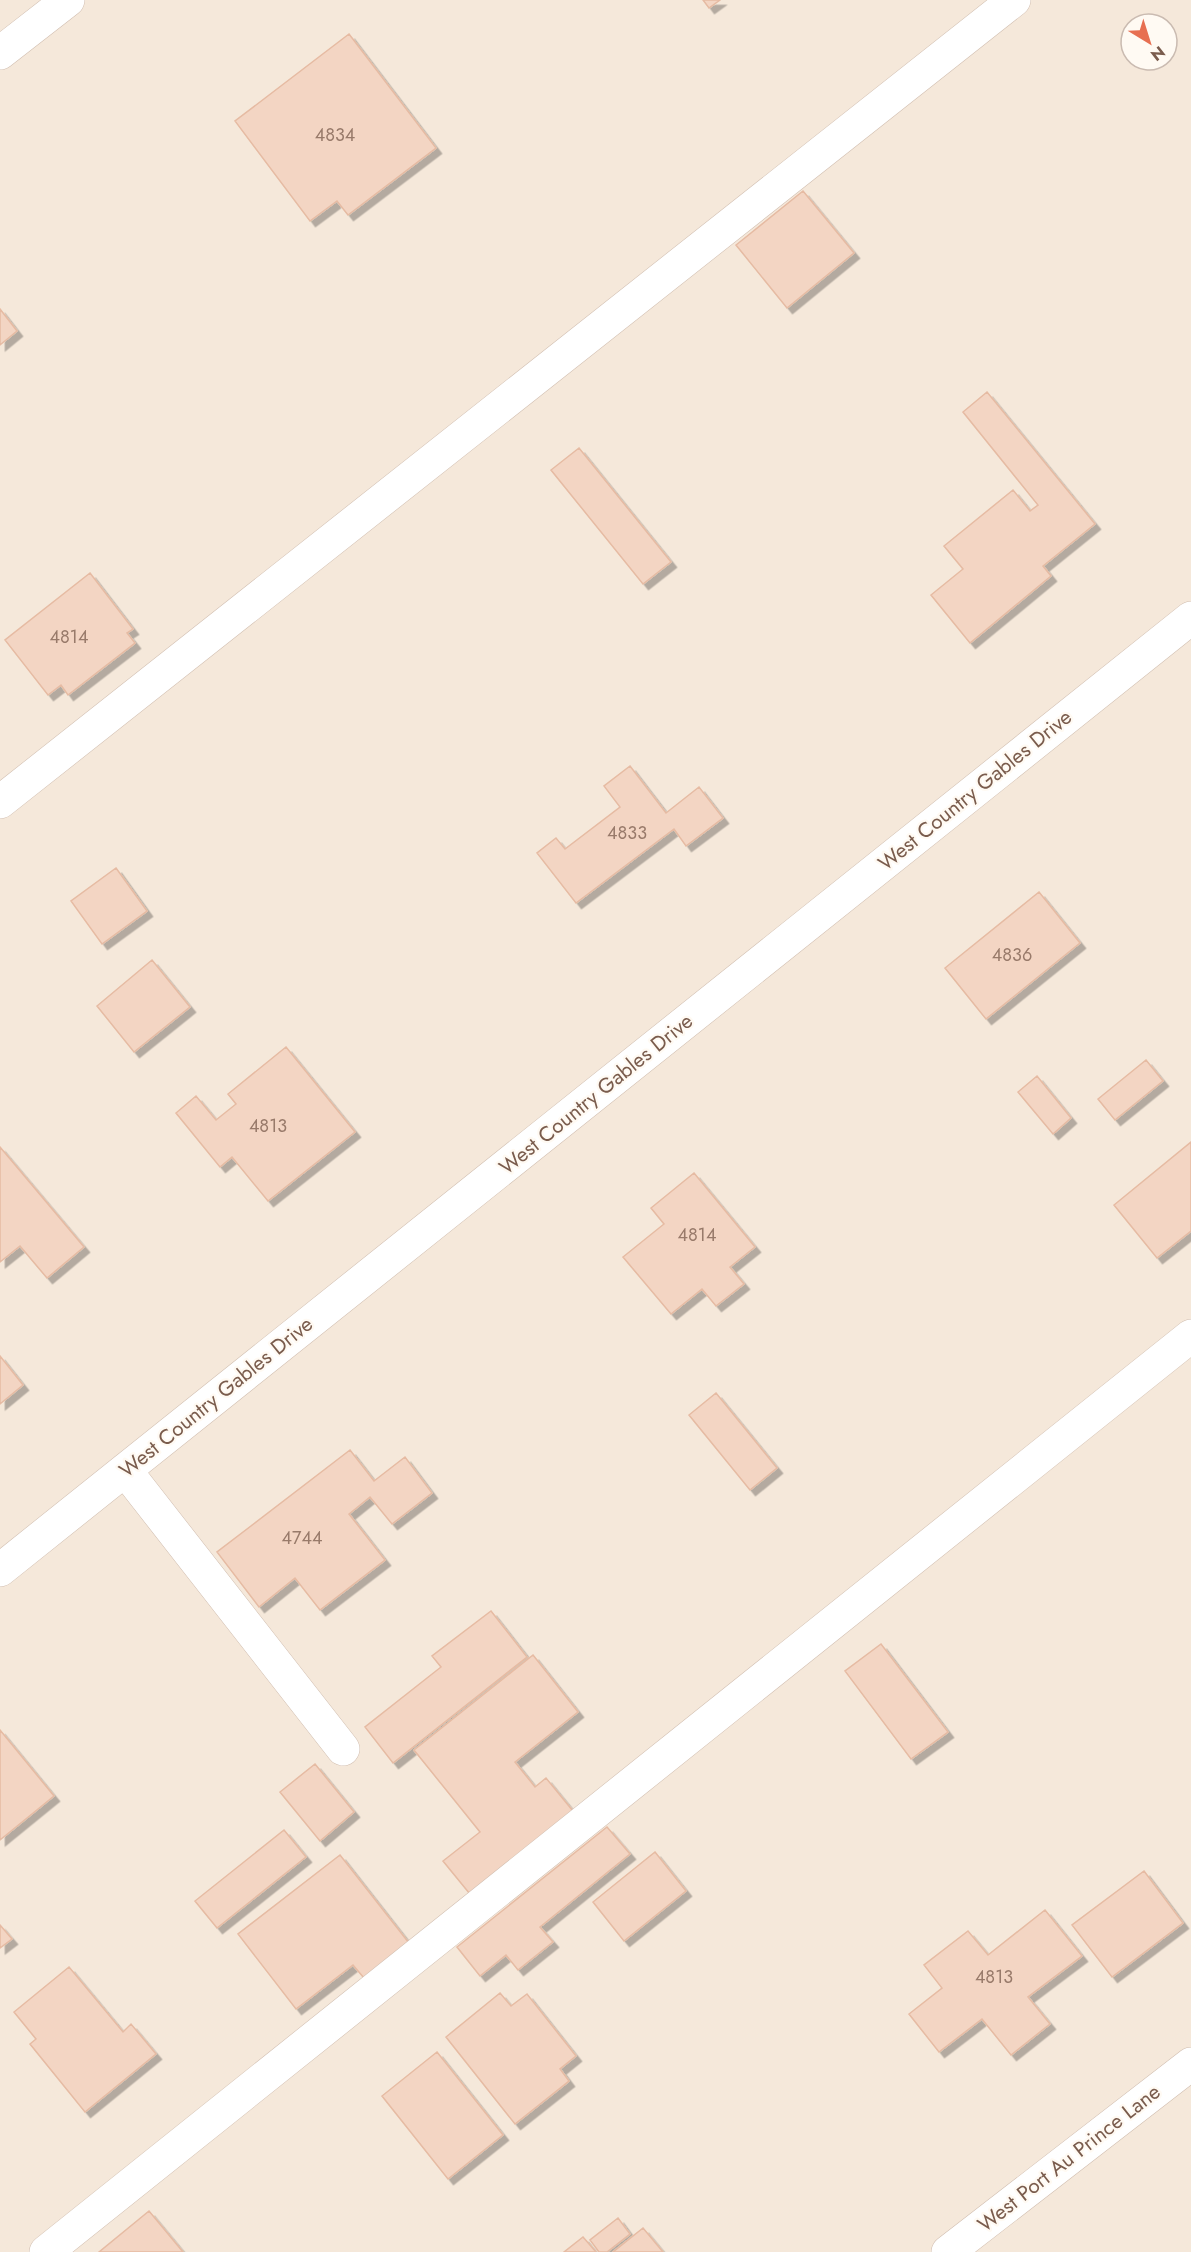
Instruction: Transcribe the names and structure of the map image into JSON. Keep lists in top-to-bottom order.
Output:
{
  "streets": {
    "street": ["West Country Gables Drive", "West Port Au Prince Lane"]
  },
  "house_numbers": [
    "4834",
    "4814",
    "4833",
    "4836",
    "4813",
    "4814",
    "4744",
    "4813"
  ],
  "north": "bottom right"
}
